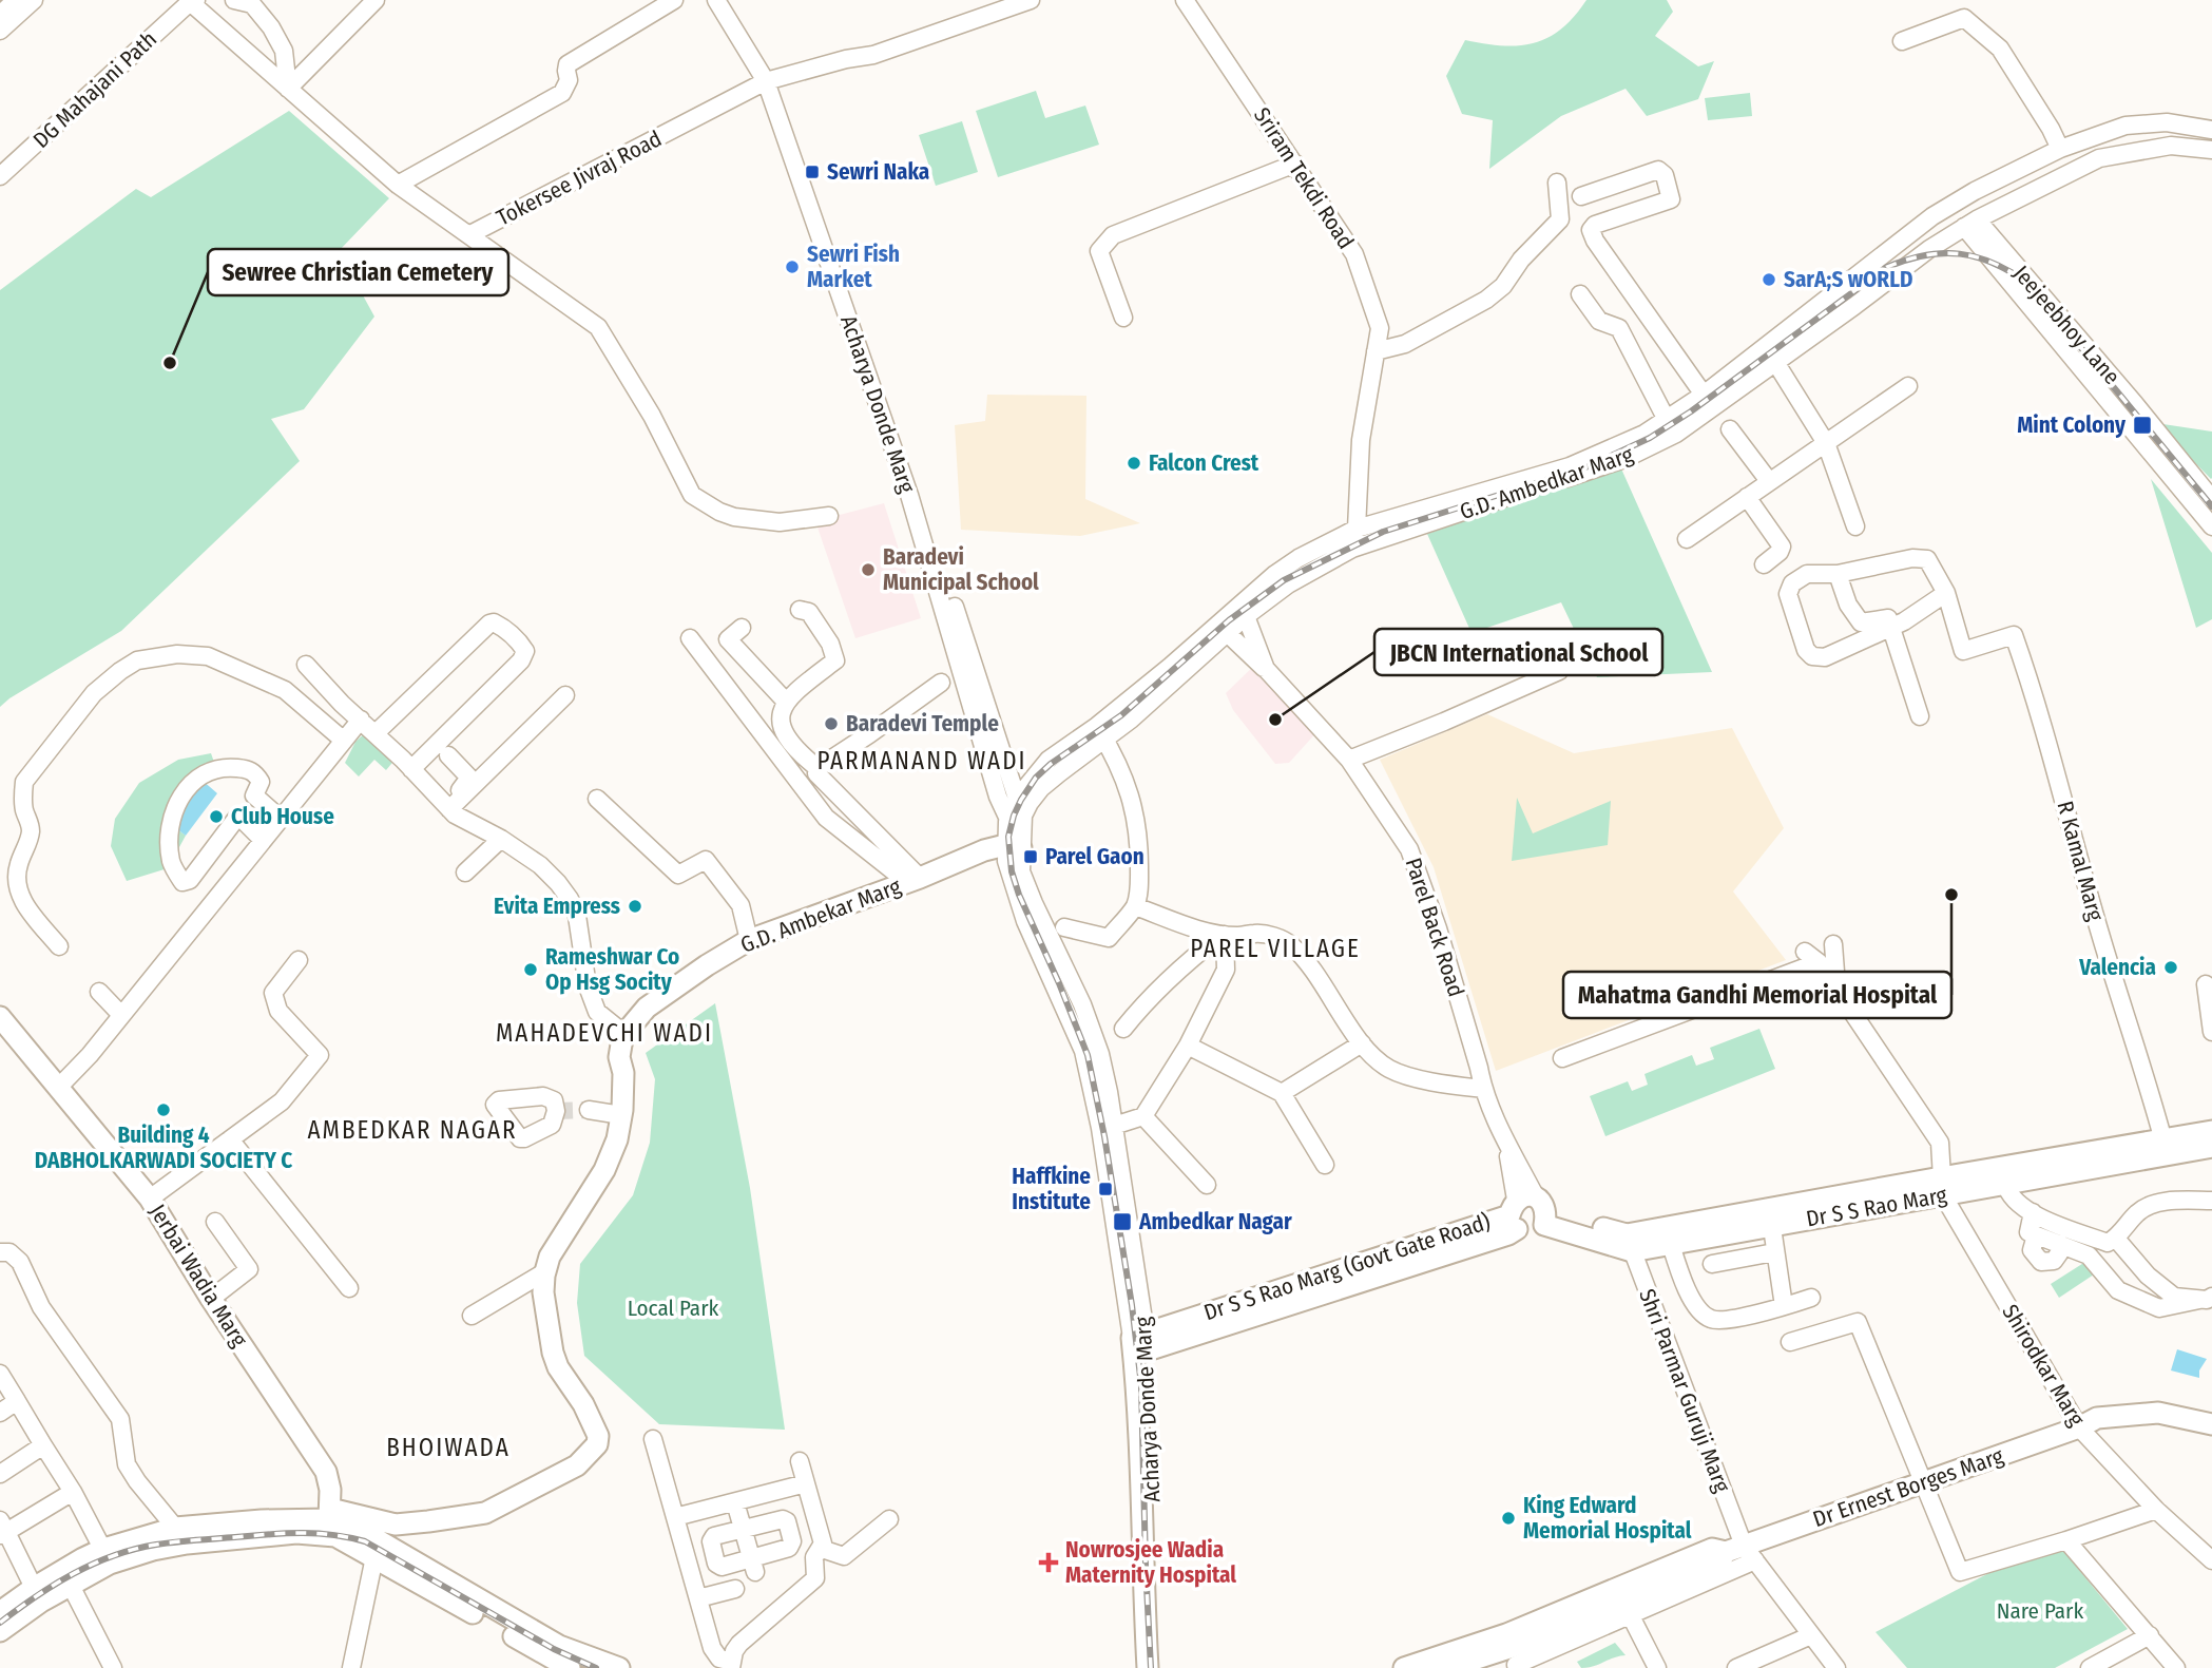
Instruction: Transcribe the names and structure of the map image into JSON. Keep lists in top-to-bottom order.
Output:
{
  "streets": {
    "main road": [
      "Acharya Donde Marg",
      "G.D. Ambekar Marg",
      "Dr S S Rao Marg",
      "Jerbai Wadia Marg",
      "Dr Ernest Borges Marg"
    ],
    "street": [
      "DG Mahajani Path",
      "Tokersee Jivraj Road",
      "Sriram Tekdi Road",
      "Jeejeebhoy Lane",
      "G.D. Ambedkar Marg",
      "R Kamal Marg",
      "Parel Back Road",
      "Shirodkar Marg",
      "Shri Parmar Guruji Marg"
    ]
  },
  "crossings": [
    ["DG Mahajani Path", "Tokersee Jivraj Road"],
    ["Tokersee Jivraj Road", "Acharya Donde Marg"],
    ["Sriram Tekdi Road", "G.D. Ambedkar Marg"],
    ["Jeejeebhoy Lane", "G.D. Ambedkar Marg"],
    ["Acharya Donde Marg", "G.D. Ambekar Marg"],
    ["G.D. Ambedkar Marg", "Parel Back Road"],
    ["R Kamal Marg", "Dr S S Rao Marg"],
    ["Dr S S Rao Marg", "Shirodkar Marg"],
    ["Shirodkar Marg", "Dr Ernest Borges Marg"],
    ["Shri Parmar Guruji Marg", "Dr Ernest Borges Marg"]
  ],
  "districts": [
    "PARMANAND WADI",
    "PAREL VILLAGE",
    "MAHADEVCHI WADI",
    "AMBEDKAR NAGAR",
    "BHOIWADA"
  ],
  "parks": ["Local Park", "Nare Park"],
  "places": {
    "transit": [
      "Sewri Naka",
      "Mint Colony",
      "Parel Gaon",
      "Haffkine Institute",
      "Ambedkar Nagar"
    ],
    "other": [
      "Sewri Fish Market",
      "SarA;S wORLD",
      "Sewree Christian Cemetery",
      "Falcon Crest",
      "Baradevi Municipal School",
      "JBCN International School",
      "Baradevi Temple",
      "Club House",
      "Mahatma Gandhi Memorial Hospital",
      "Evita Empress",
      "Valencia",
      "Rameshwar Co Op Hsg Socity",
      "Building 4 DABHOLKARWADI SOCIETY C",
      "King Edward Memorial Hospital"
    ],
    "health": ["Nowrosjee Wadia Maternity Hospital"]
  }
}
